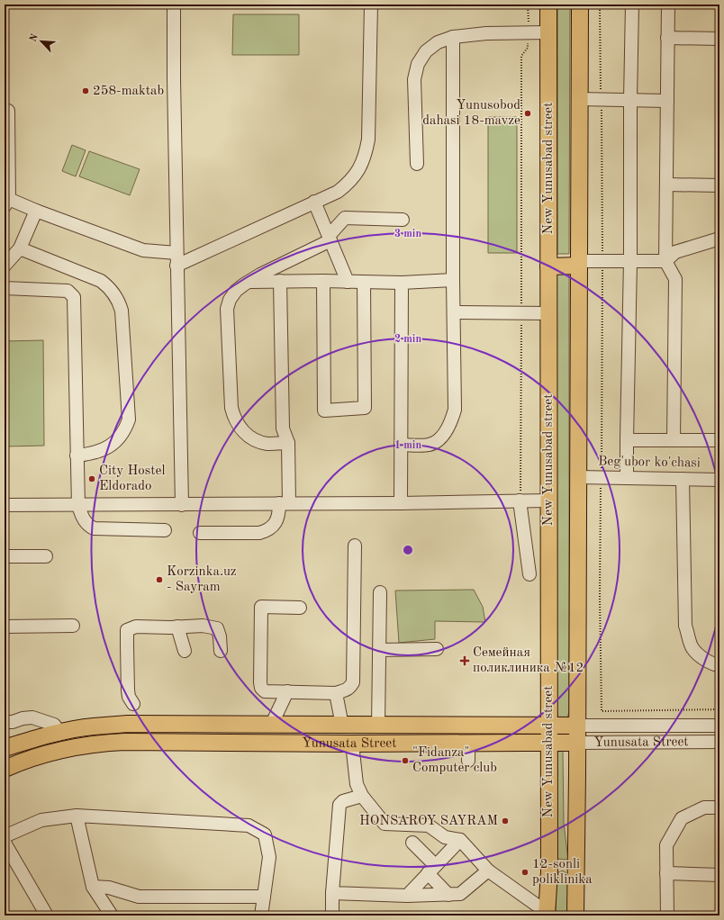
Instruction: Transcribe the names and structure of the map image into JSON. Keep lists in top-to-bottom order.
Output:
{
  "streets": {
    "main road": ["New Yunusabad street", "Yunusata Street"],
    "street": ["Beg'ubor ko'chasi"]
  },
  "crossings": [
    ["New Yunusabad street", "Beg'ubor ko'chasi"],
    ["New Yunusabad street", "Yunusata Street"]
  ],
  "places": {
    "other": [
      "258-maktab",
      "Yunusobod dahasi 18-mavze",
      "City Hostel Eldorado",
      "Korzinka.uz - Sayram",
      "\"Fidanza\" Computer club",
      "HONSAROY SAYRAM",
      "12-sonli poliklinika"
    ],
    "health": ["Семейная поликлиника №12"]
  },
  "north": "top left",
  "rings": ["3 min", "2 min", "1 min"]
}
